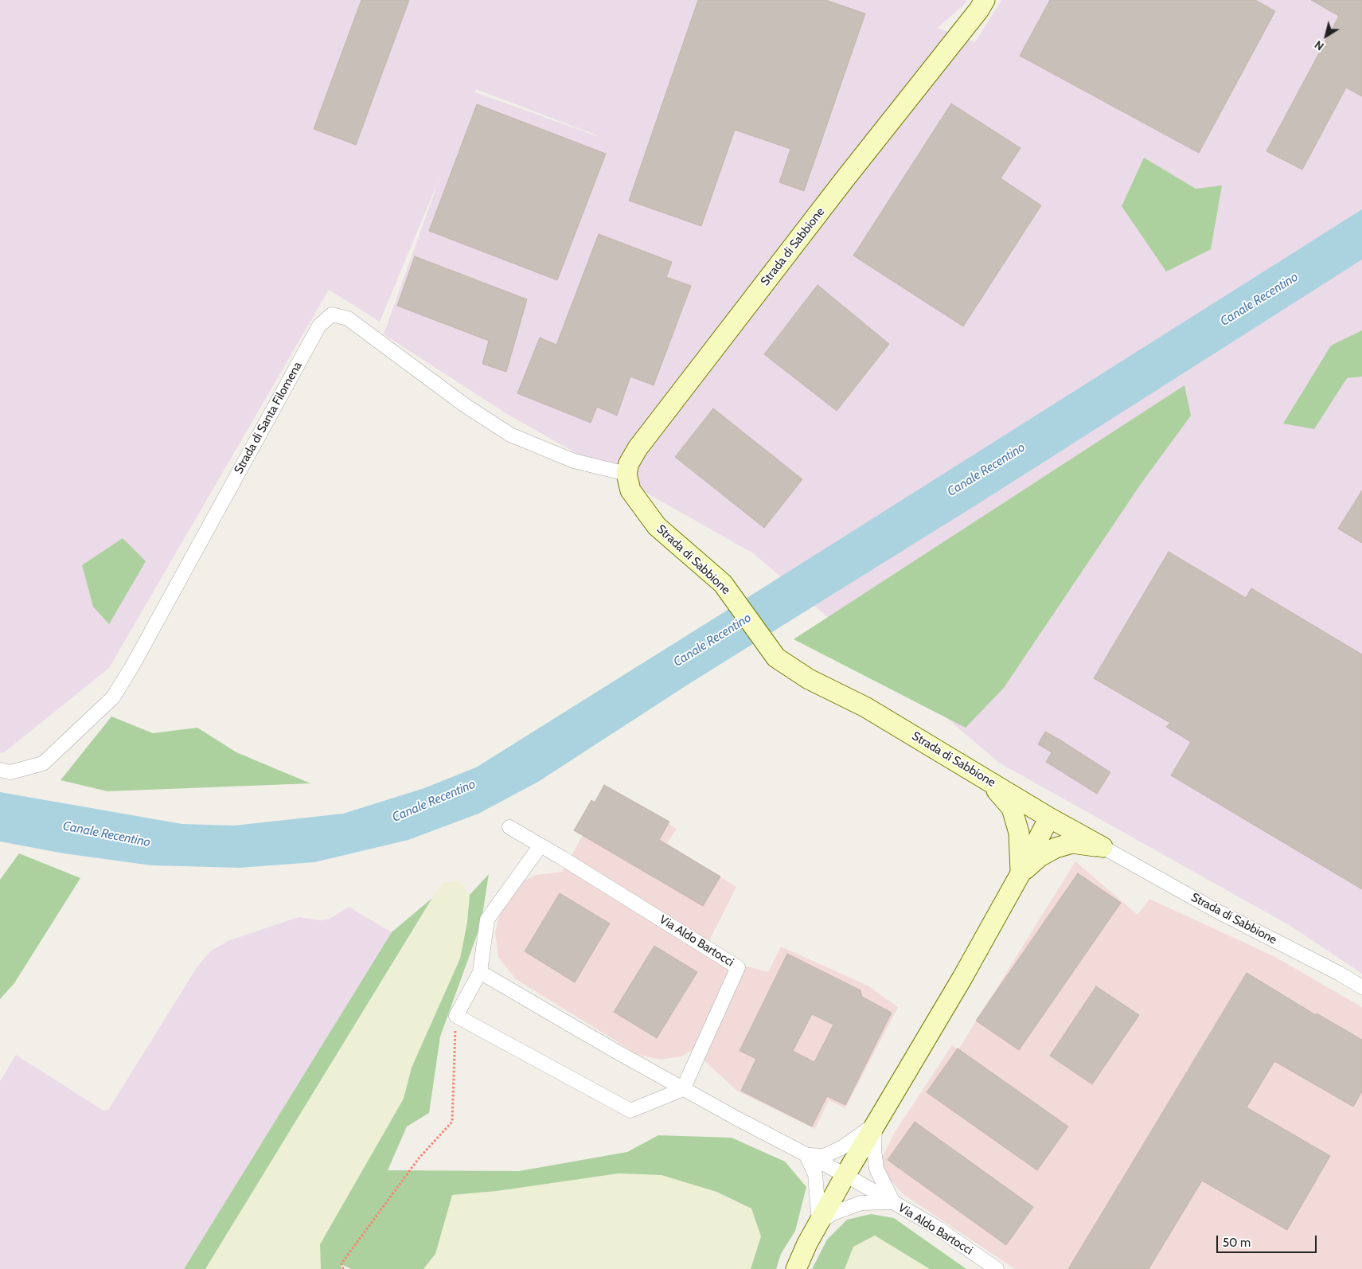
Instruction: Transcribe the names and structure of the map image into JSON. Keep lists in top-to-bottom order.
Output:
{
  "streets": {
    "main road": ["Strada di Sabbione", "Via Aldo Bartocci"],
    "street": ["Strada di Santa Filomena"]
  },
  "crossings": [
    ["Strada di Sabbione", "Strada di Santa Filomena"],
    ["Strada di Sabbione", "Via Aldo Bartocci"]
  ],
  "water": ["Canale Recentino"],
  "scale_bar": "50 m",
  "north": "bottom left"
}
